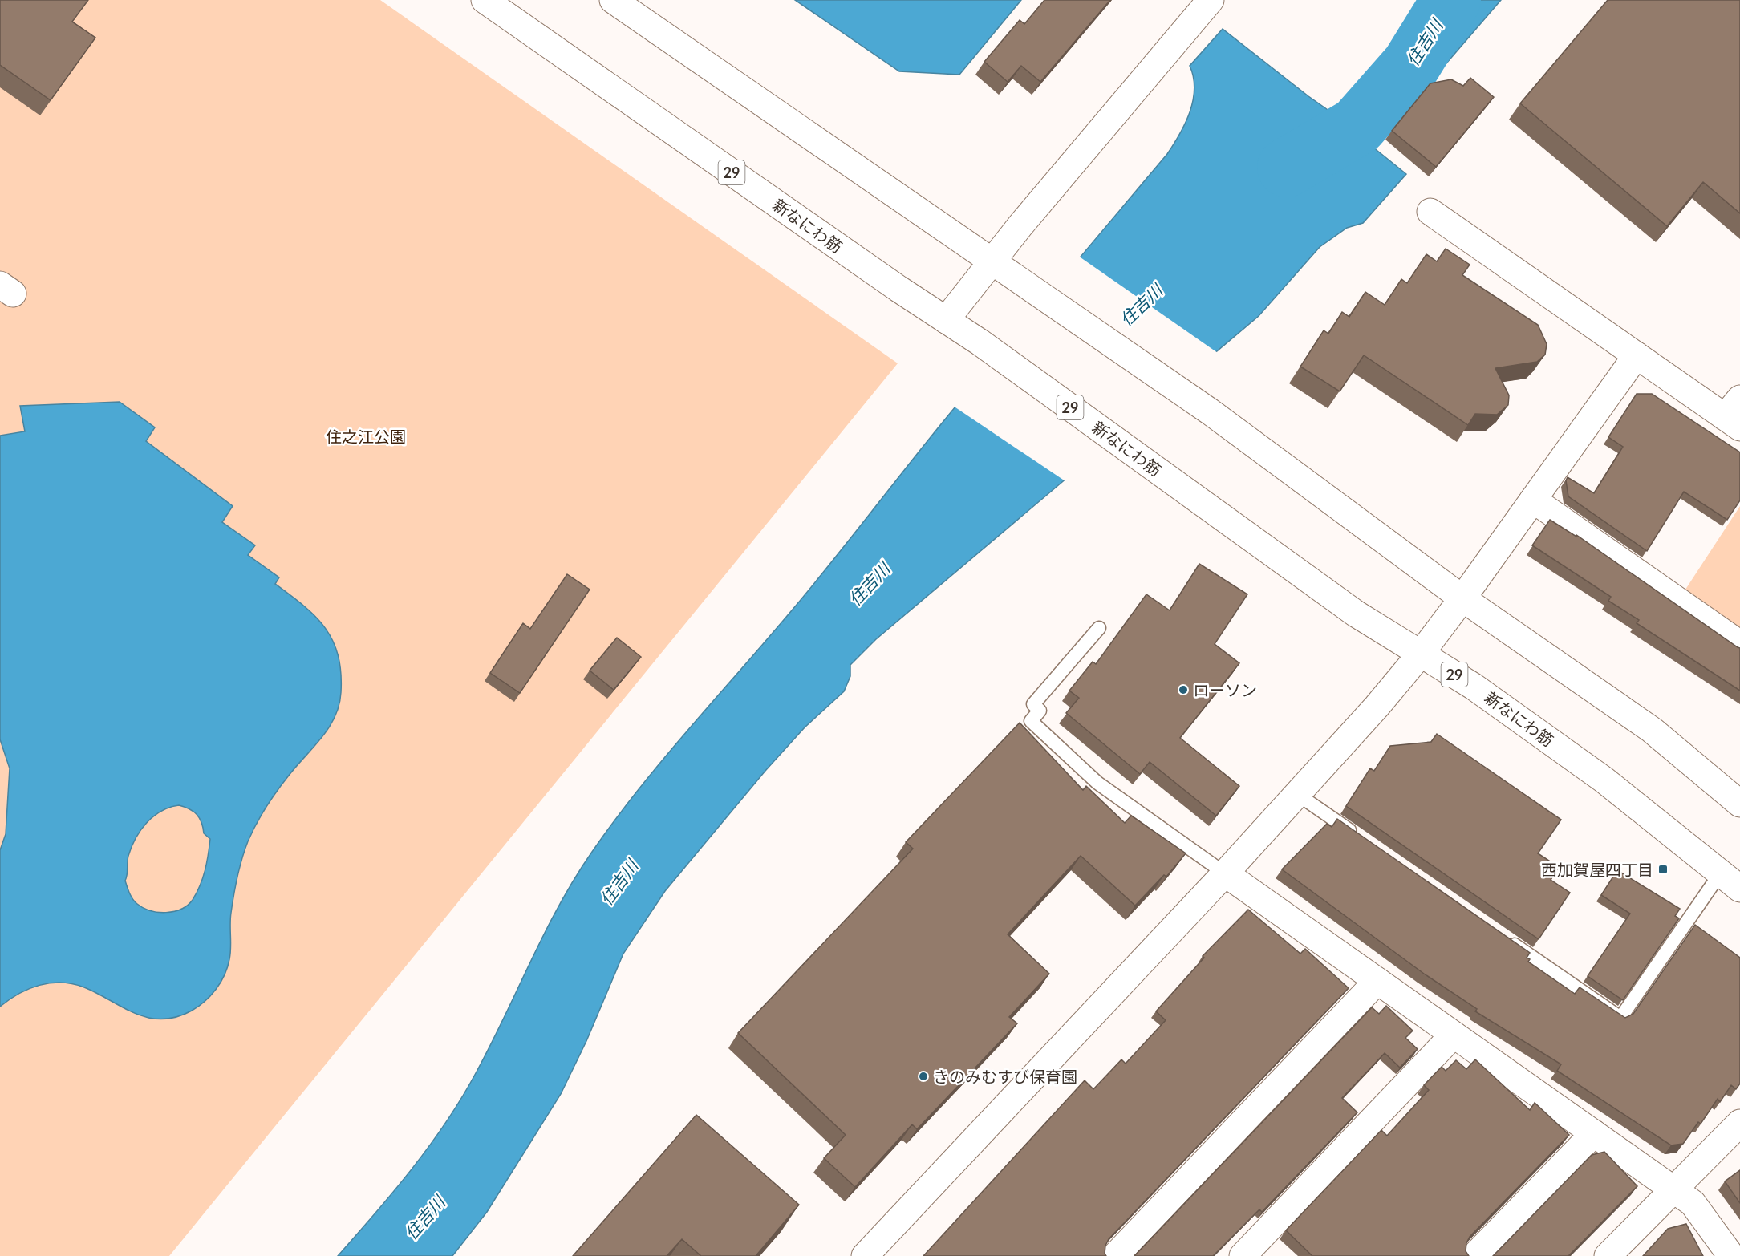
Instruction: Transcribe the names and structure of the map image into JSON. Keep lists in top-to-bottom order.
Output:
{
  "streets": {
    "street": ["29", "新なにわ筋"]
  },
  "water": ["住吉川"],
  "parks": ["住之江公園"],
  "places": {
    "other": ["ローソン", "きのみむすび保育園"],
    "transit": ["西加賀屋四丁目"]
  }
}
